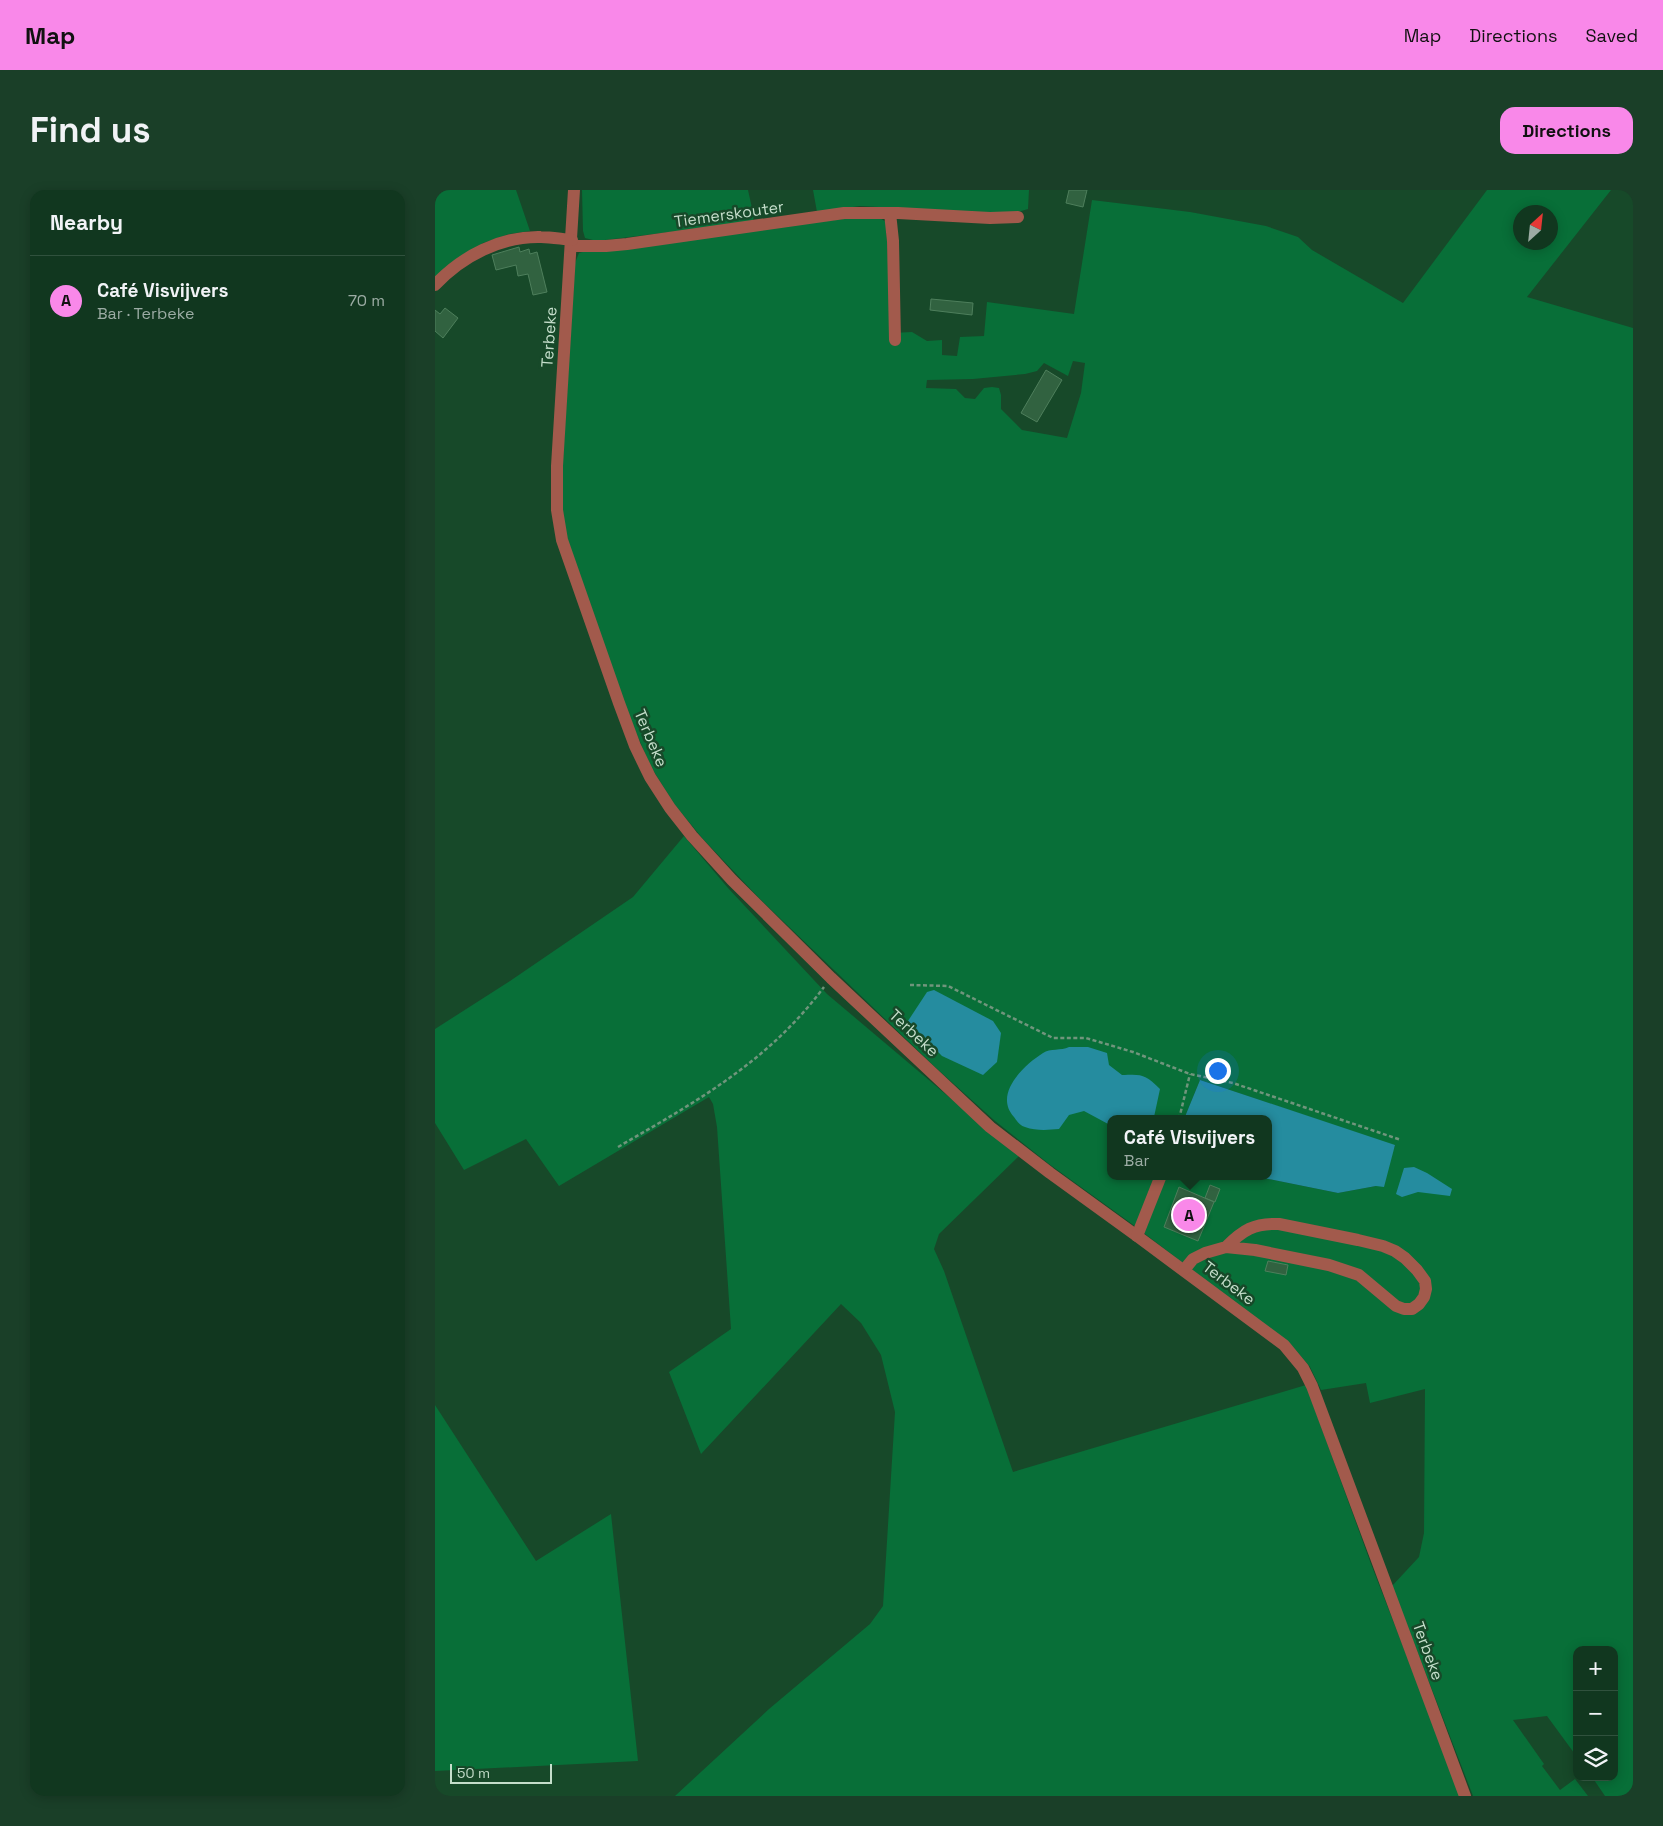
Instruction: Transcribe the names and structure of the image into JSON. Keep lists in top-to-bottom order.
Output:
{
  "streets": {
    "street": ["Tiemerskouter", "Terbeke"]
  },
  "crossings": [
    ["Tiemerskouter", "Terbeke"]
  ],
  "scale_bar": "50 m",
  "north": "top right",
  "page": {
    "header": "Map",
    "nav": ["Map", "Directions", "Saved"],
    "buttons": "Directions",
    "title": "Find us",
    "heading": "Nearby",
    "list": [
      {
        "mark": "A",
        "name": "Café Visvijvers",
        "note": "Bar · Terbeke",
        "value": "70 m"
      }
    ],
    "popup": ["Café Visvijvers", "Bar"],
    "pins": "A",
    "map_buttons": ["+", "−"],
    "scale": "50 m"
  }
}
